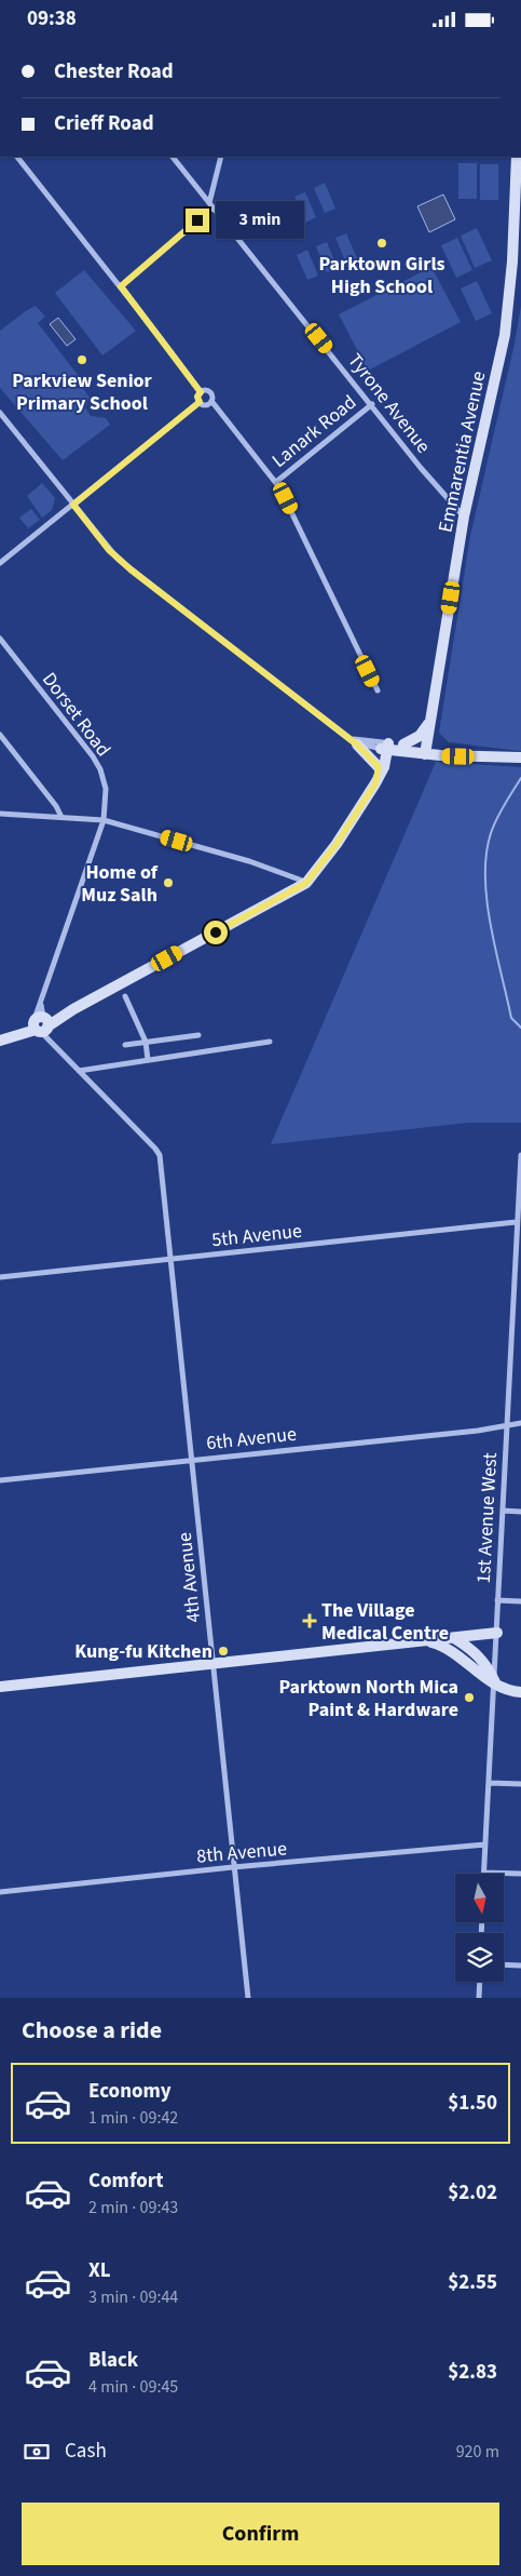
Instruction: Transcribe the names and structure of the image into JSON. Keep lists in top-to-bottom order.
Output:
{
  "streets": {
    "street": [
      "Tyrone Avenue",
      "Lanark Road",
      "Emmarentia Avenue",
      "Dorset Road",
      "5th Avenue",
      "6th Avenue",
      "1st Avenue West",
      "4th Avenue",
      "8th Avenue"
    ]
  },
  "crossings": [
    ["Tyrone Avenue", "Lanark Road"],
    ["Tyrone Avenue", "Emmarentia Avenue"],
    ["5th Avenue", "1st Avenue West"],
    ["5th Avenue", "4th Avenue"],
    ["6th Avenue", "1st Avenue West"],
    ["6th Avenue", "4th Avenue"],
    ["1st Avenue West", "8th Avenue"],
    ["4th Avenue", "8th Avenue"]
  ],
  "places": {
    "other": [
      "Parktown Girls High School",
      "Parkview Senior Primary School",
      "Home of Muz Salh",
      "Kung-fu Kitchen",
      "Parktown North Mica Paint & Hardware"
    ],
    "health": ["The Village Medical Centre"]
  },
  "north": "bottom",
  "page": {
    "status": "09:38",
    "banner": ["Chester Road", "Crieff Road"],
    "bubble": "3 min",
    "heading": "Choose a ride",
    "list": [
      {
        "name": "Economy",
        "note": "1 min · 09:42",
        "value": "$1.50"
      },
      {
        "name": "Comfort",
        "note": "2 min · 09:43",
        "value": "$2.02"
      },
      {
        "name": "XL",
        "note": "3 min · 09:44",
        "value": "$2.55"
      },
      {
        "name": "Black",
        "note": "4 min · 09:45",
        "value": "$2.83"
      }
    ],
    "pay": ["Cash", "920 m"],
    "buttons": "Confirm"
  }
}
